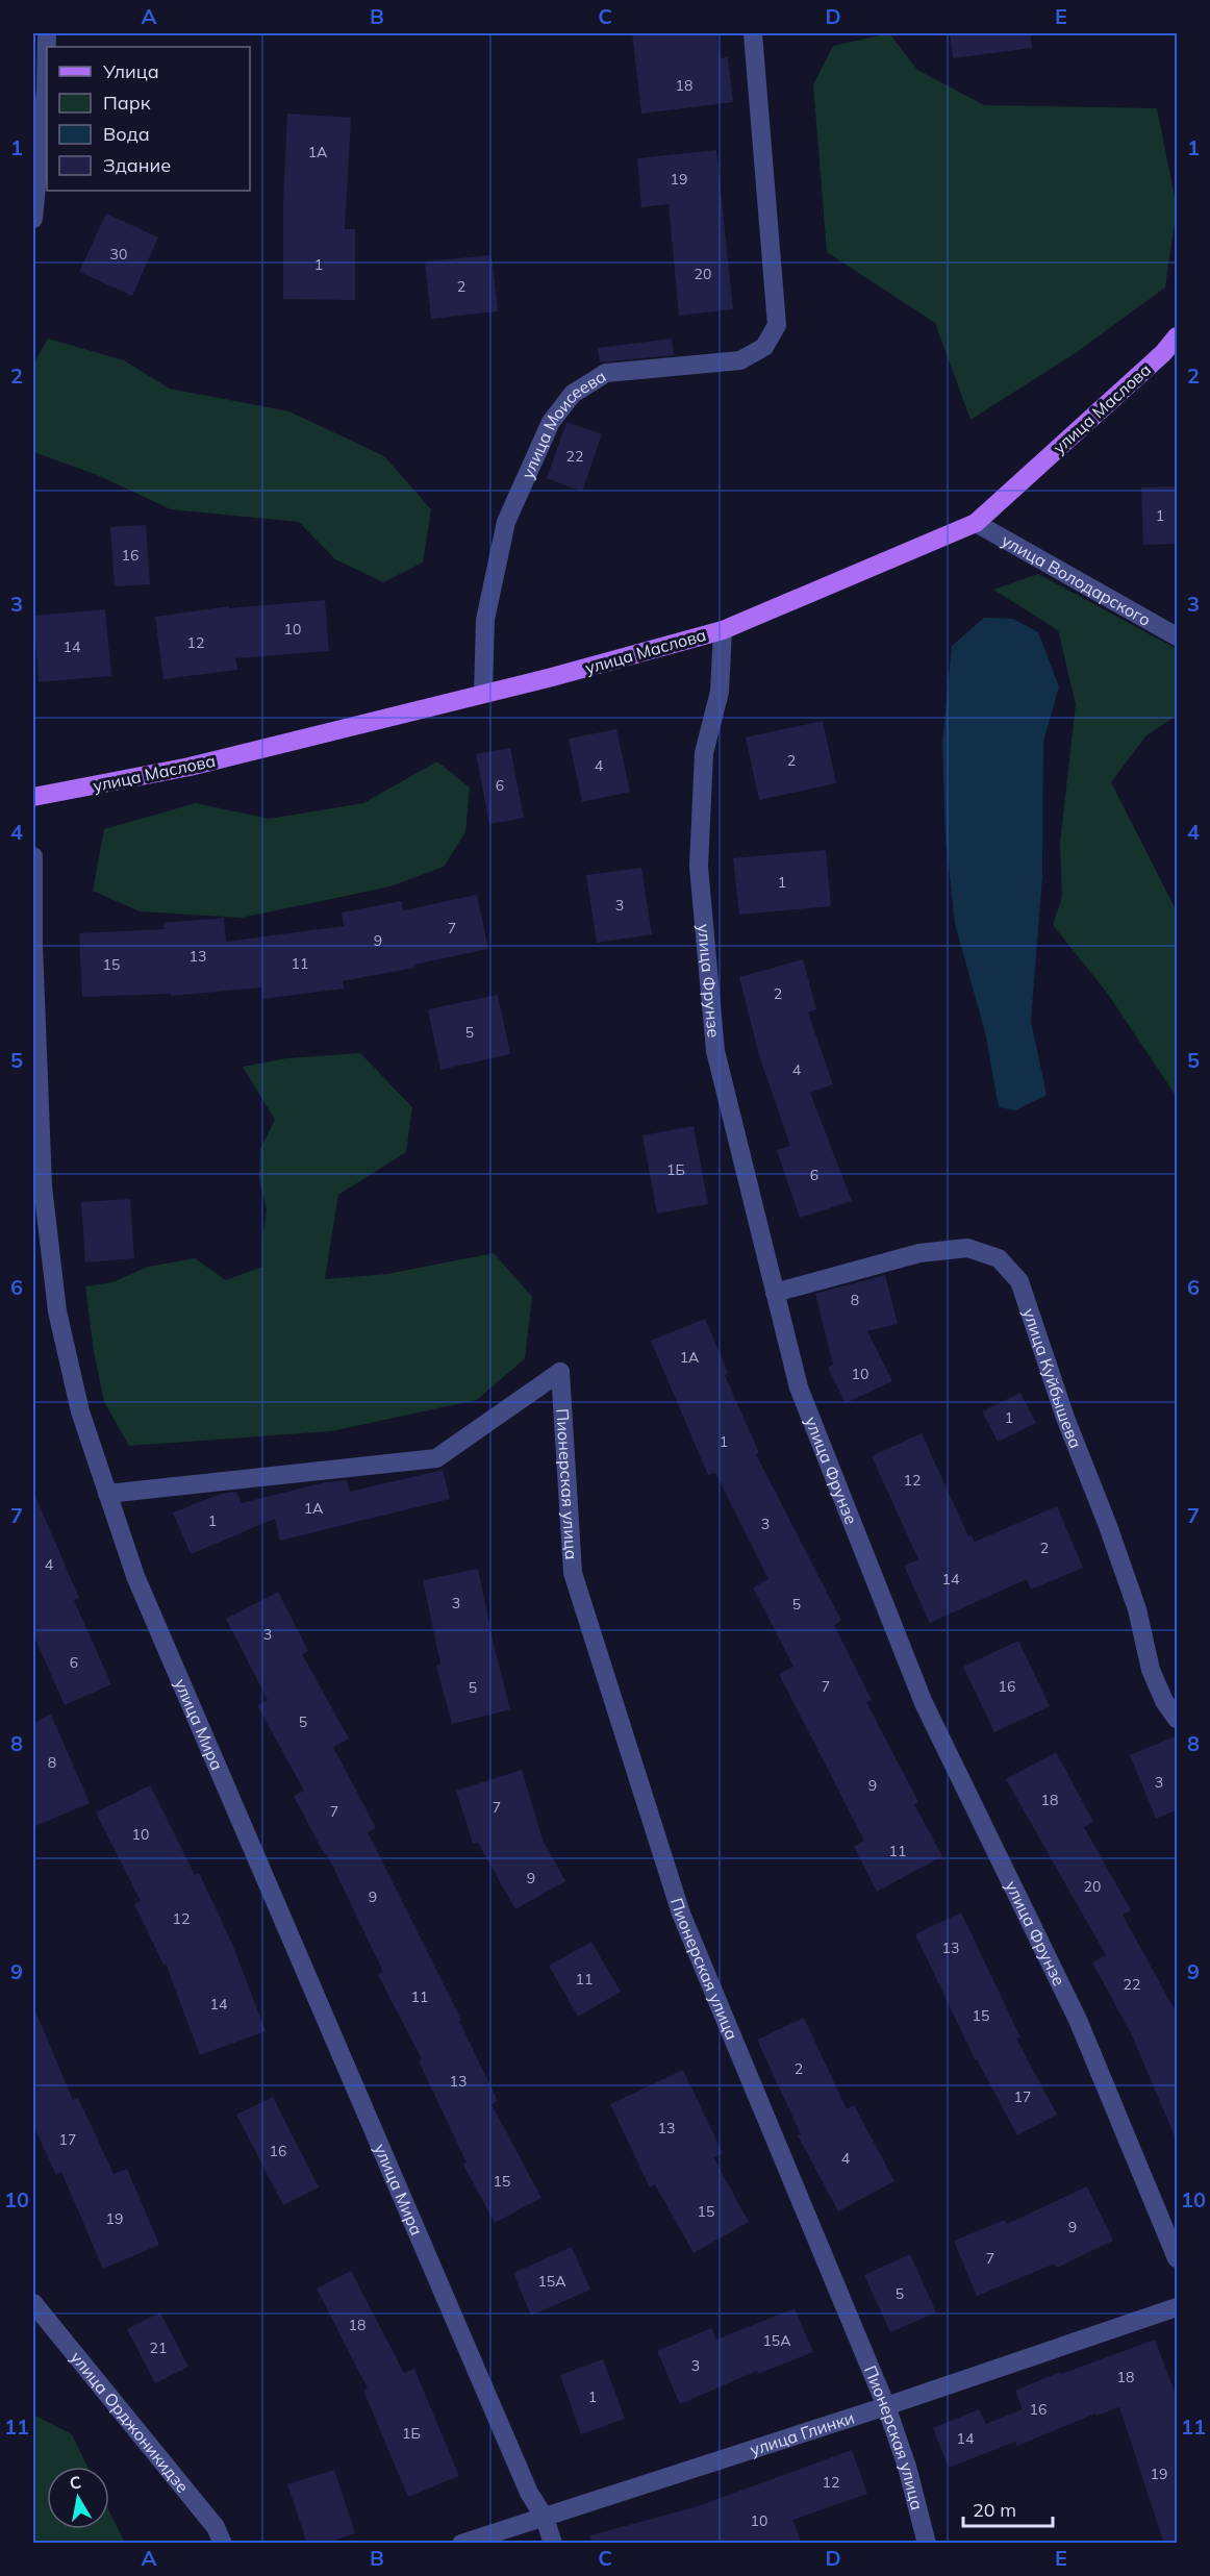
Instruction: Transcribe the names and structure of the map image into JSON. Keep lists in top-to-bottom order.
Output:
{
  "streets": {
    "main road": ["улица Маслова"],
    "street": [
      "улица Моисеева",
      "улица Володарского",
      "улица Фрунзе",
      "улица Куйбышева",
      "Пионерская улица",
      "улица Мира",
      "улица Орджоникидзе",
      "улица Глинки"
    ]
  },
  "crossings": [
    ["улица Маслова", "улица Моисеева"],
    ["улица Маслова", "улица Володарского"],
    ["улица Маслова", "улица Фрунзе"],
    ["улица Фрунзе", "улица Куйбышева"],
    ["Пионерская улица", "улица Мира"],
    ["Пионерская улица", "улица Глинки"],
    ["улица Мира", "улица Глинки"]
  ],
  "house_numbers": [
    "18",
    "1А",
    "19",
    "30",
    "1",
    "20",
    "2",
    "22",
    "1",
    "16",
    "10",
    "12",
    "14",
    "2",
    "4",
    "6",
    "1",
    "3",
    "7",
    "9",
    "13",
    "11",
    "15",
    "2",
    "5",
    "4",
    "1Б",
    "6",
    "8",
    "1А",
    "10",
    "1",
    "1",
    "12",
    "1А",
    "1",
    "3",
    "2",
    "4",
    "14",
    "3",
    "5",
    "3",
    "6",
    "7",
    "16",
    "5",
    "5",
    "8",
    "3",
    "9",
    "18",
    "7",
    "7",
    "10",
    "11",
    "9",
    "20",
    "9",
    "12",
    "13",
    "11",
    "22",
    "11",
    "14",
    "15",
    "2",
    "13",
    "17",
    "13",
    "17",
    "16",
    "4",
    "15",
    "15",
    "19",
    "9",
    "7",
    "15А",
    "5",
    "18",
    "15А",
    "21",
    "3",
    "18",
    "1",
    "16",
    "1Б",
    "14",
    "19",
    "12",
    "10"
  ],
  "legend": [
    "Улица",
    "Парк",
    "Вода",
    "Здание"
  ],
  "scale_bar": "20 m",
  "north": "top",
  "grid": {
    "columns": [
      "A",
      "B",
      "C",
      "D",
      "E"
    ],
    "rows": [
      "1",
      "2",
      "3",
      "4",
      "5",
      "6",
      "7",
      "8",
      "9",
      "10",
      "11"
    ]
  }
}
